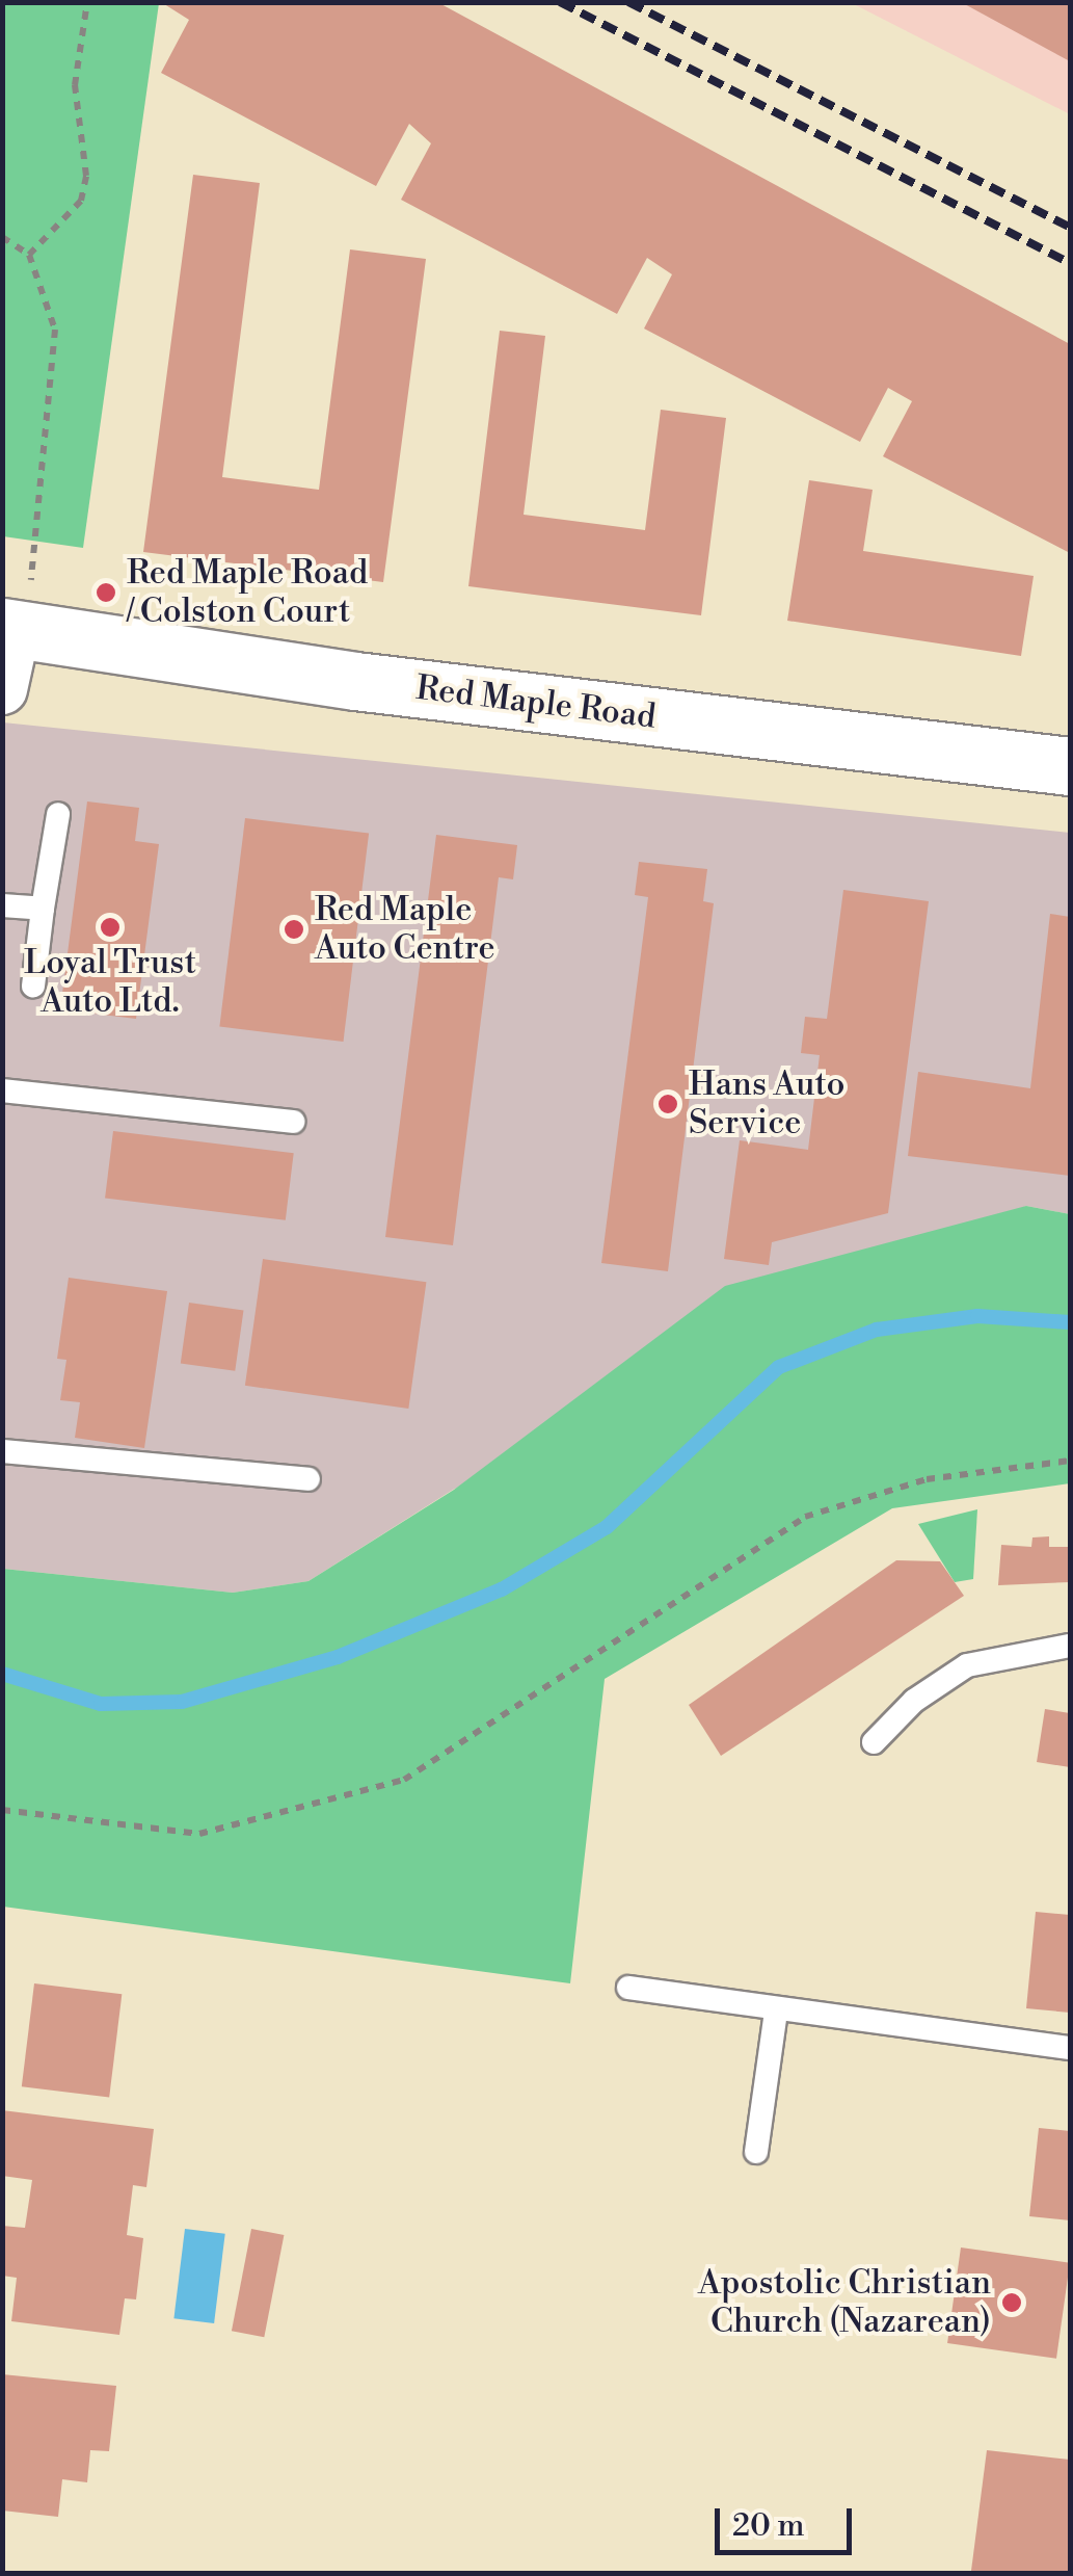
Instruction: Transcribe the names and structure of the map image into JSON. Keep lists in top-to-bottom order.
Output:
{
  "streets": {
    "street": ["Red Maple Road"]
  },
  "places": [
    "Red Maple Road / Colston Court",
    "Loyal Trust Auto Ltd.",
    "Red Maple Auto Centre",
    "Hans Auto Service",
    "Apostolic Christian Church (Nazarean)"
  ],
  "scale_bar": "20 m"
}
